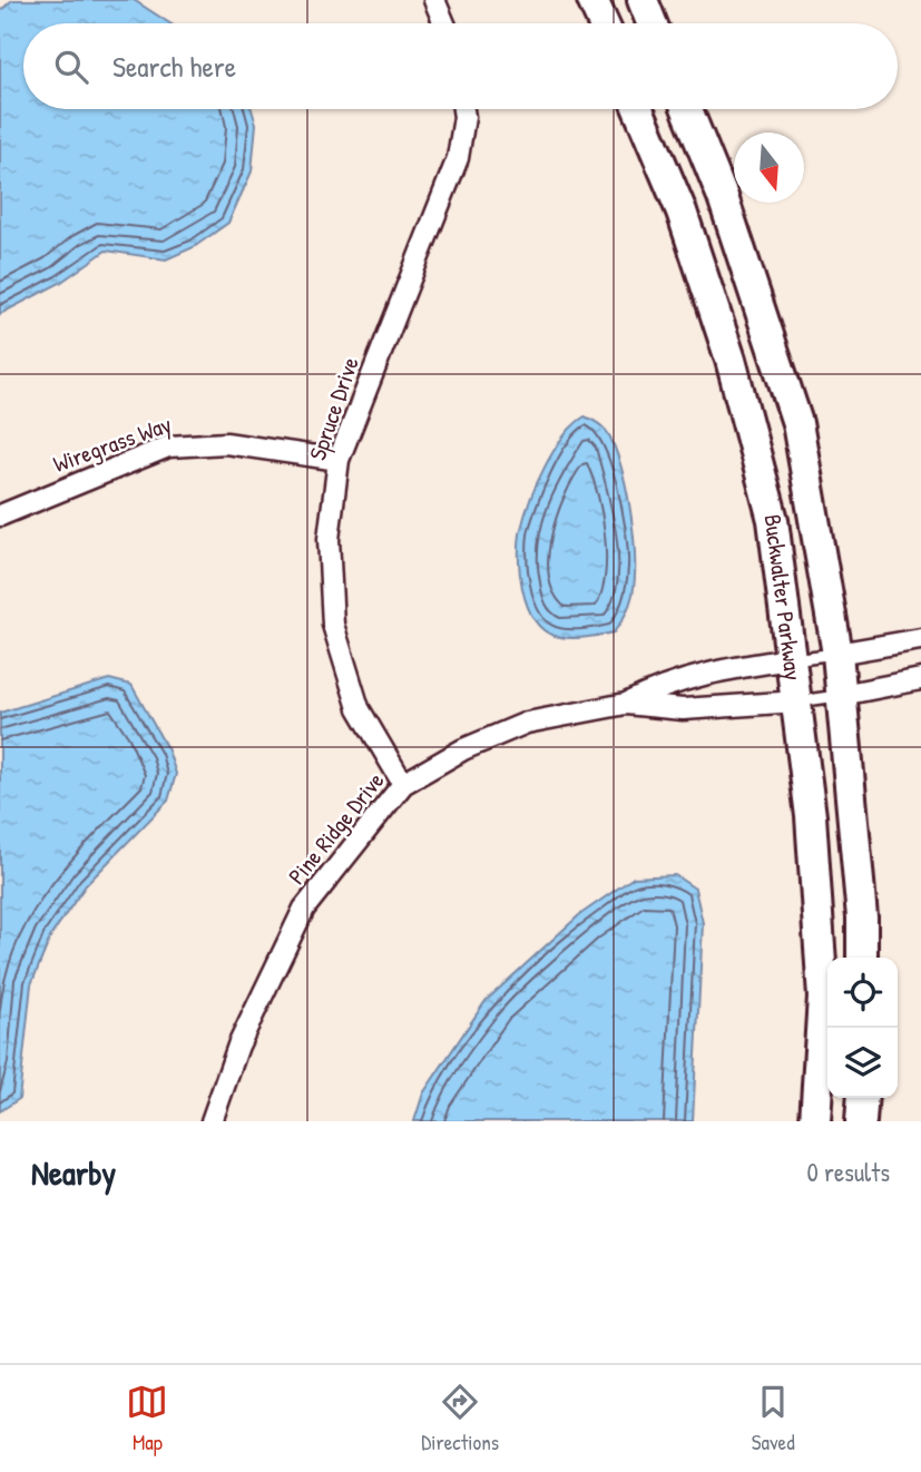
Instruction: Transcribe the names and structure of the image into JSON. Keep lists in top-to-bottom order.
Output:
{
  "streets": {
    "main road": ["Buckwalter Parkway"],
    "street": ["Spruce Drive", "Wiregrass Way", "Pine Ridge Drive"]
  },
  "crossings": [
    ["Spruce Drive", "Wiregrass Way"],
    ["Spruce Drive", "Pine Ridge Drive"],
    ["Buckwalter Parkway", "Pine Ridge Drive"]
  ],
  "north": "bottom",
  "page": {
    "search": "Search here",
    "heading": ["Nearby", "0 results"],
    "nav": ["Map", "Directions", "Saved"]
  }
}
